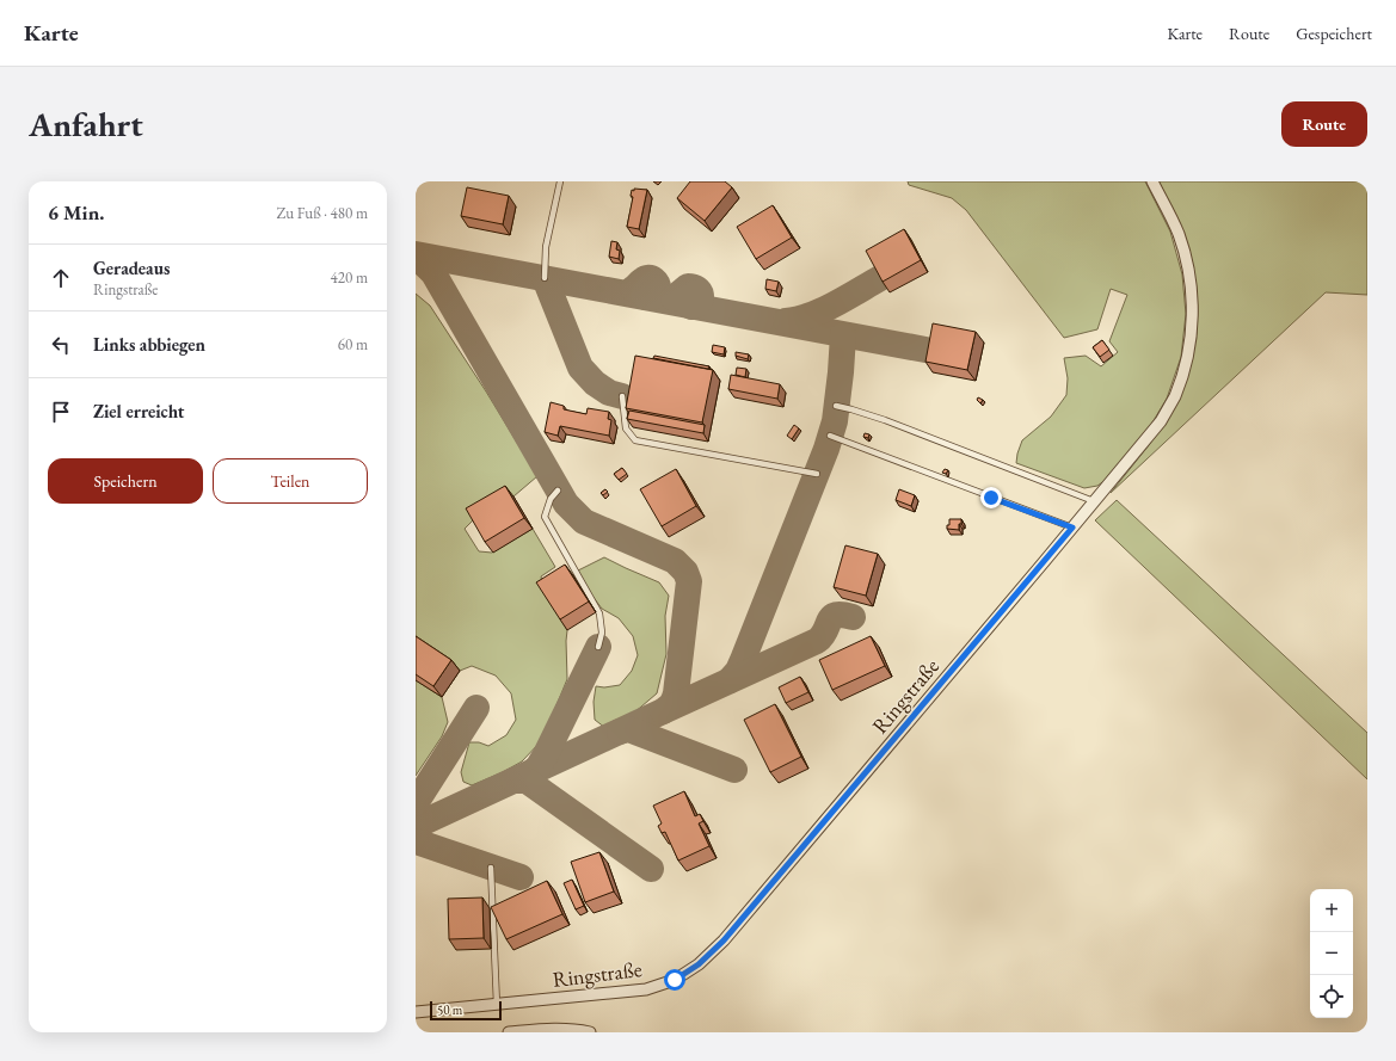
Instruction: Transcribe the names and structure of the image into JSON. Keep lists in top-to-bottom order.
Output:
{
  "streets": {
    "street": ["Ringstraße"]
  },
  "scale_bar": "50 m",
  "page": {
    "header": "Karte",
    "nav": ["Karte", "Route", "Gespeichert"],
    "buttons": [
      "Route",
      ["Speichern", "Teilen"]
    ],
    "title": "Anfahrt",
    "heading": ["6 Min.", "Zu Fuß · 480 m"],
    "list": [
      ["Geradeaus", "Ringstraße", "420 m"],
      ["Links abbiegen", "60 m"],
      "Ziel erreicht"
    ],
    "map_buttons": ["+", "−"],
    "scale": "50 m"
  }
}
